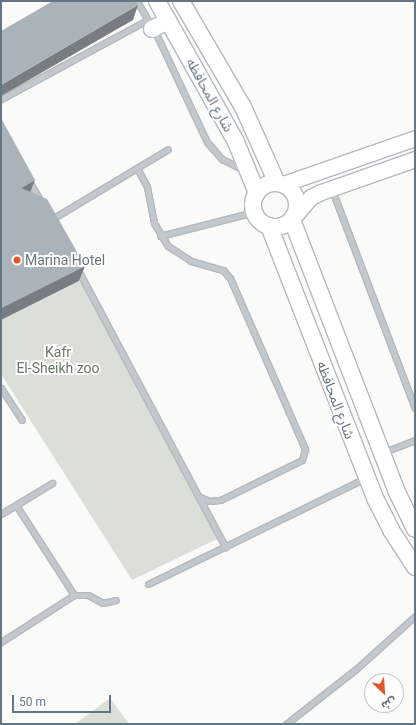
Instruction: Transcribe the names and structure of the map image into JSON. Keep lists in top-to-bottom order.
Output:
{
  "streets": {
    "main road": ["شارع المحافظه"]
  },
  "parks": ["Kafr El-Sheikh zoo"],
  "places": ["Marina Hotel"],
  "scale_bar": "50 m",
  "north": "bottom right"
}
